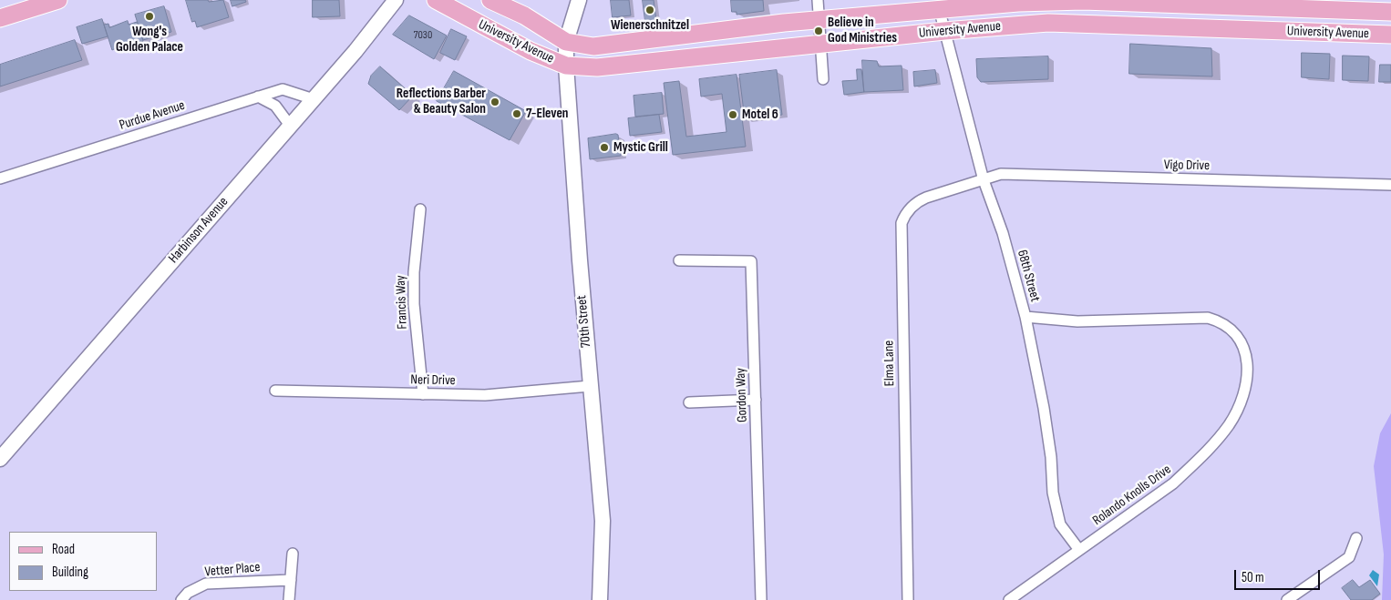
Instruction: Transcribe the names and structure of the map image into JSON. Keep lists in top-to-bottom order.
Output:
{
  "streets": {
    "main road": ["University Avenue"],
    "street": [
      "Purdue Avenue",
      "Vigo Drive",
      "Harbinson Avenue",
      "68th Street",
      "Francis Way",
      "70th Street",
      "Elma Lane",
      "Neri Drive",
      "Gordon Way",
      "Rolando Knolls Drive",
      "Vetter Place"
    ]
  },
  "crossings": [
    ["University Avenue", "68th Street"],
    ["University Avenue", "70th Street"],
    ["Purdue Avenue", "Harbinson Avenue"],
    ["Vigo Drive", "68th Street"],
    ["Vigo Drive", "Elma Lane"],
    ["68th Street", "Elma Lane"],
    ["68th Street", "Rolando Knolls Drive"],
    ["Francis Way", "Neri Drive"],
    ["70th Street", "Neri Drive"]
  ],
  "places": [
    "Wienerschnitzel",
    "Wong's Golden Palace",
    "Believe in God Ministries",
    "Reflections Barber & Beauty Salon",
    "7-Eleven",
    "Motel 6",
    "Mystic Grill"
  ],
  "house_numbers": ["7030"],
  "legend": ["Road", "Building"],
  "scale_bar": "50 m"
}
